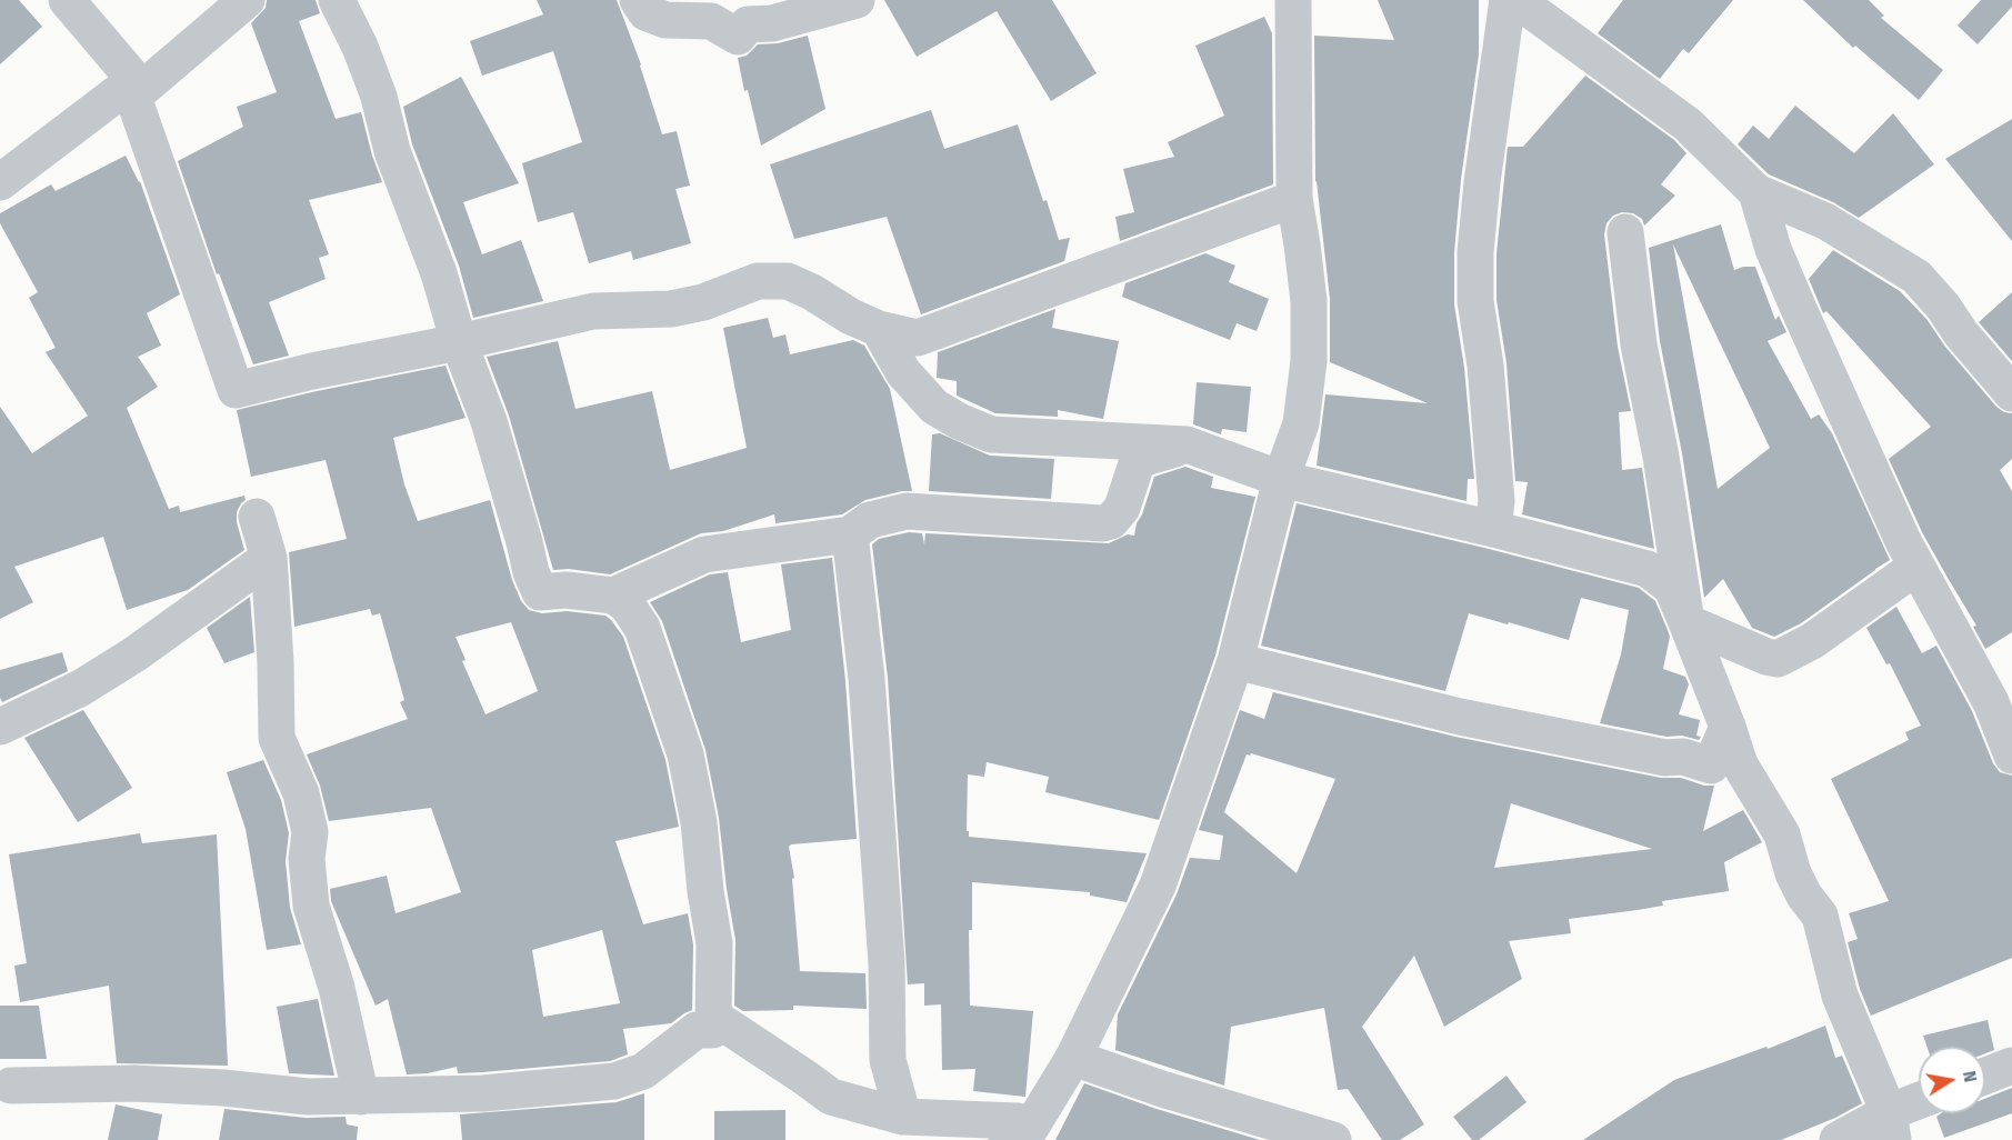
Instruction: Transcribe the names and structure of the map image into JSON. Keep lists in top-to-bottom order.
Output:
{
  "north": "right"
}
